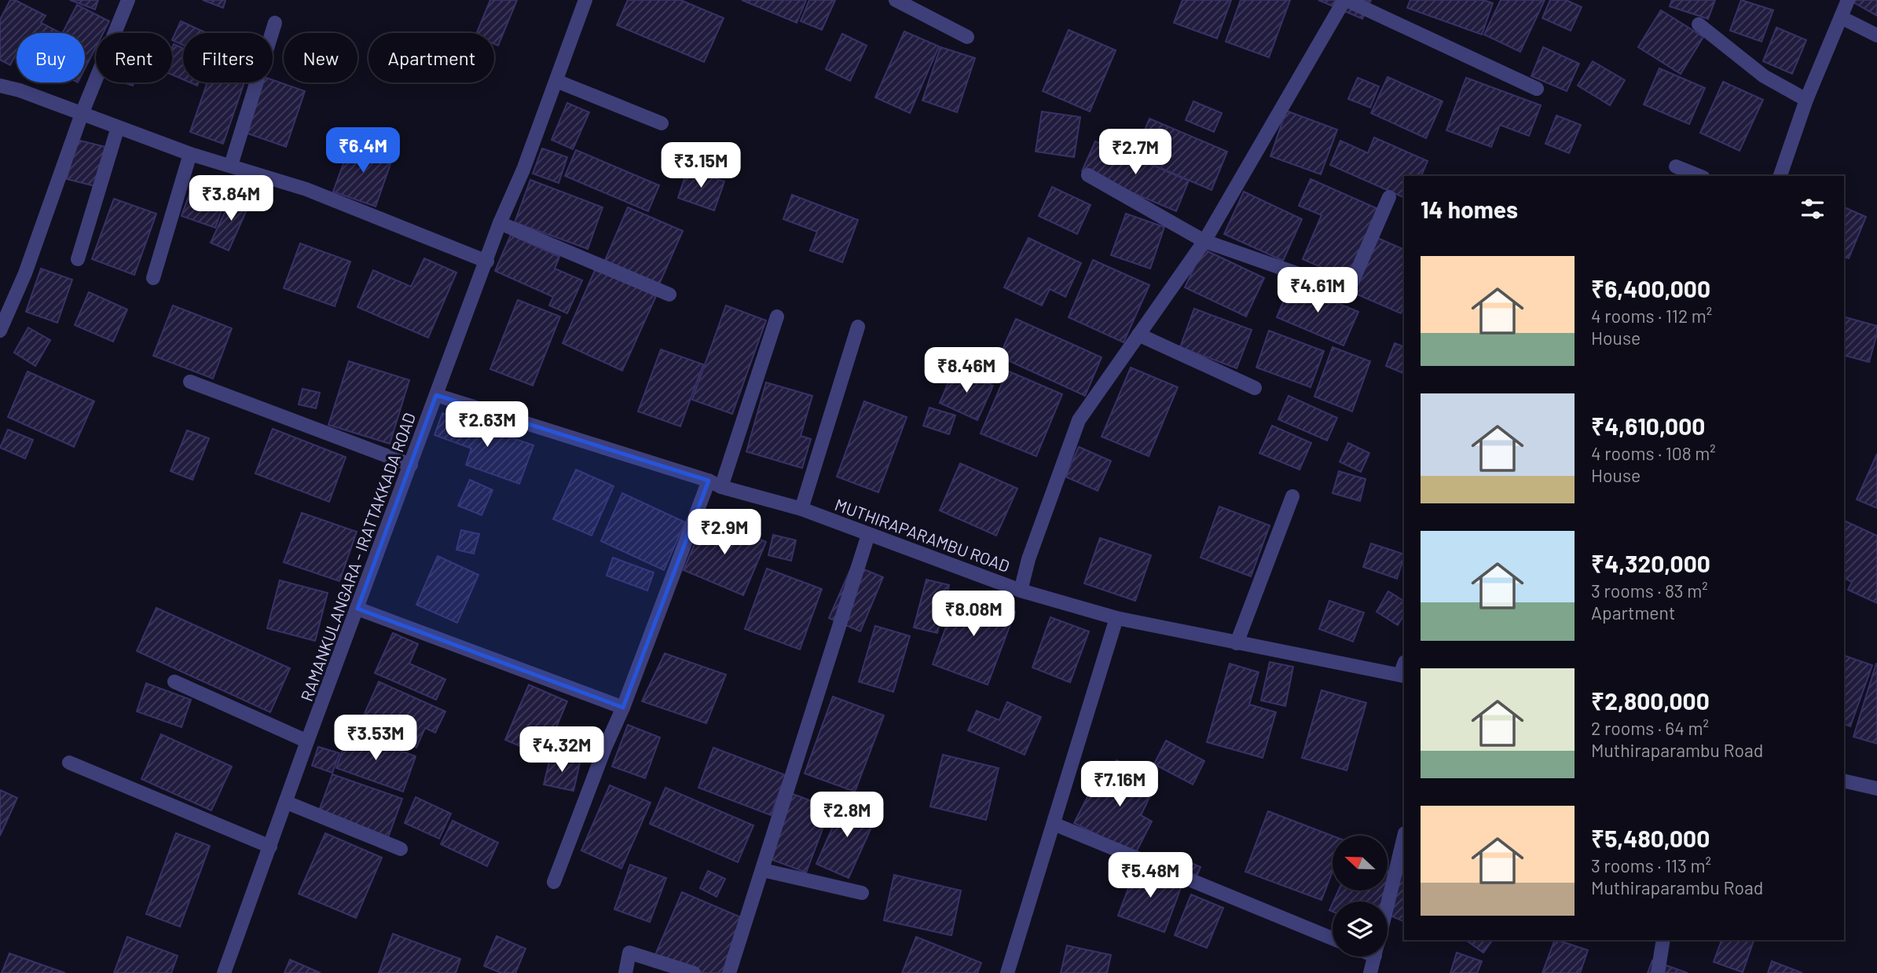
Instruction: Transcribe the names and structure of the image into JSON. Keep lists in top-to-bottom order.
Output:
{
  "streets": {
    "street": ["MUTHIRAPARAMBU ROAD", "RAMANKULANGARA - IRATTAKKADA ROAD"]
  },
  "crossings": [
    ["MUTHIRAPARAMBU ROAD", "RAMANKULANGARA - IRATTAKKADA ROAD"]
  ],
  "north": "left",
  "page": {
    "chip": [
      "Buy",
      "Rent",
      "Filters",
      "New",
      "Apartment"
    ],
    "price": [
      "₹6.4M",
      "₹2.7M",
      "₹3.15M",
      "₹3.84M",
      "₹4.61M",
      "₹8.46M",
      "₹2.63M",
      "₹2.9M",
      "₹8.08M",
      "₹3.53M",
      "₹4.32M",
      "₹7.16M",
      "₹2.8M",
      "₹5.48M"
    ],
    "heading": "14 homes",
    "list": [
      {
        "name": "₹6,400,000",
        "note": "4 rooms · 112 m² · House"
      },
      {
        "name": "₹4,610,000",
        "note": "4 rooms · 108 m² · House"
      },
      {
        "name": "₹4,320,000",
        "note": "3 rooms · 83 m² · Apartment"
      },
      {
        "name": "₹2,800,000",
        "note": "2 rooms · 64 m² · Muthiraparambu Road"
      },
      {
        "name": "₹5,480,000",
        "note": "3 rooms · 113 m² · Muthiraparambu Road"
      }
    ]
  }
}
